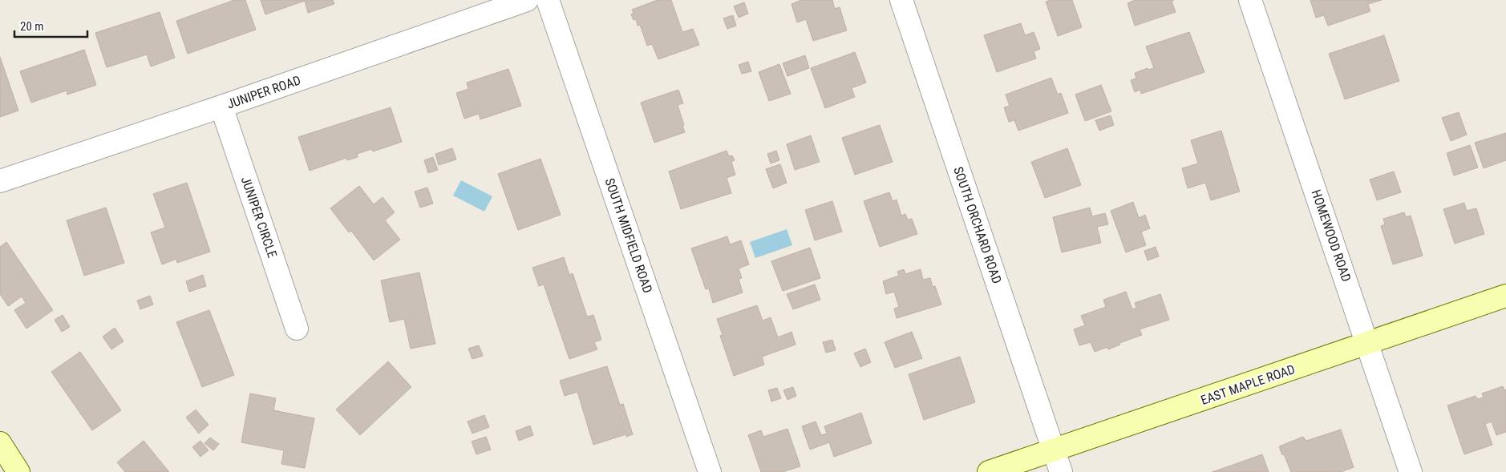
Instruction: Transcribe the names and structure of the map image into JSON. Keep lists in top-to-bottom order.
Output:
{
  "streets": {
    "main road": ["EAST MAPLE ROAD"],
    "street": [
      "JUNIPER ROAD",
      "JUNIPER CIRCLE",
      "SOUTH ORCHARD ROAD",
      "SOUTH MIDFIELD ROAD",
      "HOMEWOOD ROAD"
    ]
  },
  "crossings": [
    ["JUNIPER ROAD", "JUNIPER CIRCLE"],
    ["SOUTH ORCHARD ROAD", "EAST MAPLE ROAD"],
    ["HOMEWOOD ROAD", "EAST MAPLE ROAD"]
  ],
  "scale_bar": "20 m"
}
